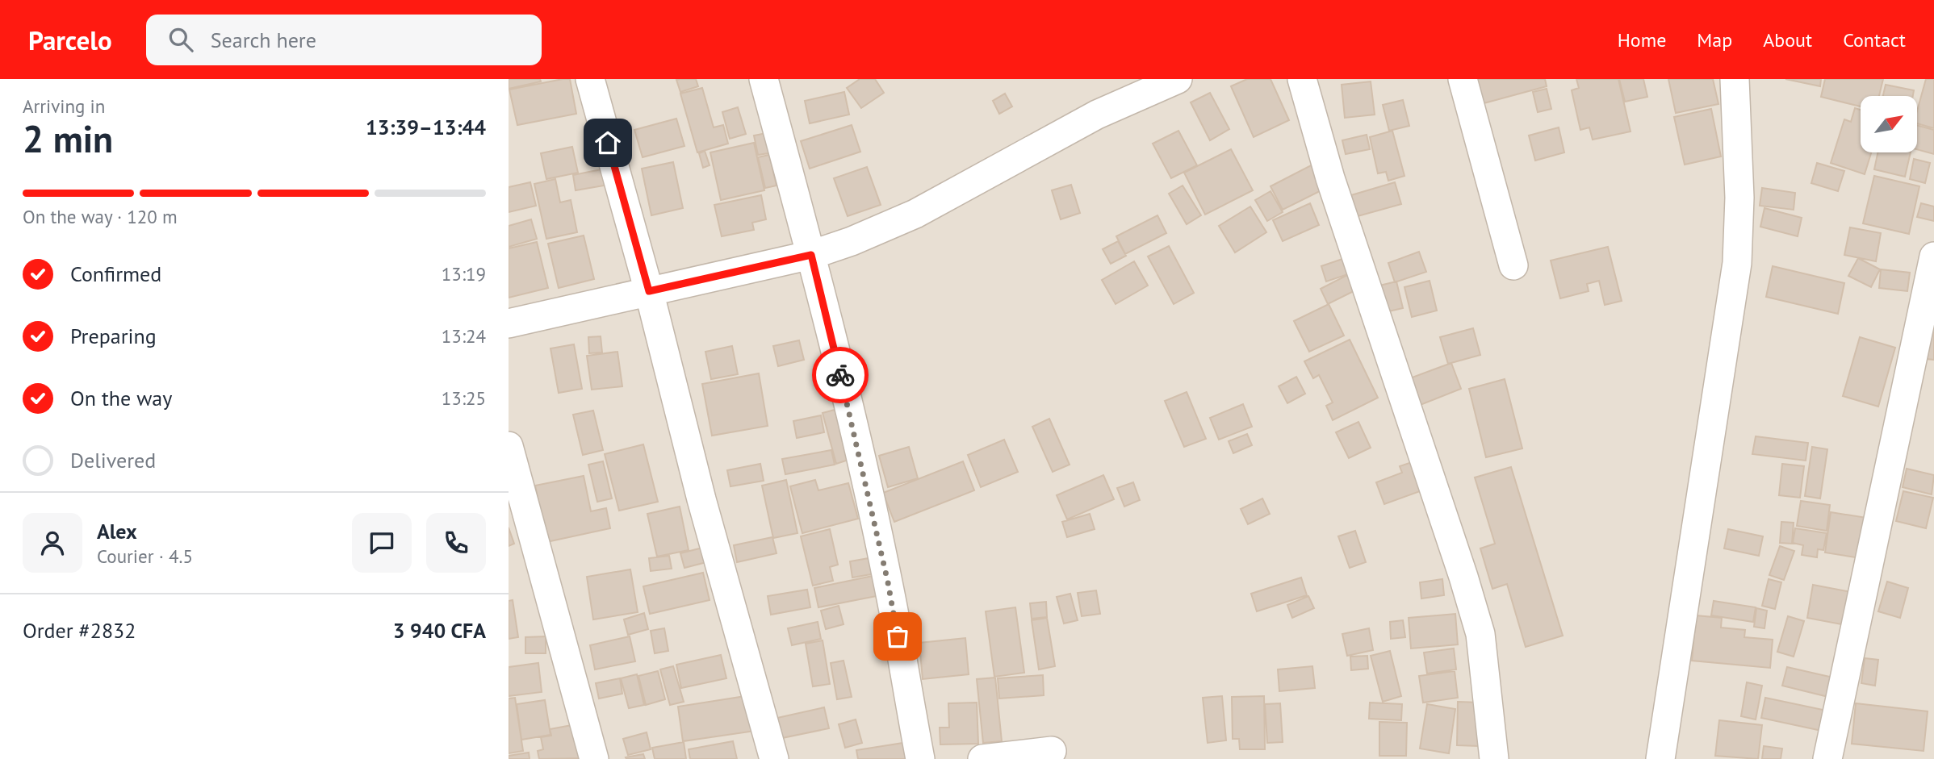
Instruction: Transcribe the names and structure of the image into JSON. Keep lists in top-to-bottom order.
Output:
{
  "north": "top right",
  "page": {
    "header": "Parcelo",
    "search": "Search here",
    "nav": [
      "Home",
      "Map",
      "About",
      "Contact"
    ],
    "heading": ["2 min", "Arriving in", "13:39–13:44"],
    "panel": [
      "Alex",
      "Courier · 4.5",
      "Order #2832",
      "3 940 CFA"
    ],
    "bar": "On the way · 120 m",
    "list": [
      ["Confirmed", "13:19"],
      ["Preparing", "13:24"],
      ["On the way", "13:25"],
      "Delivered"
    ]
  }
}
